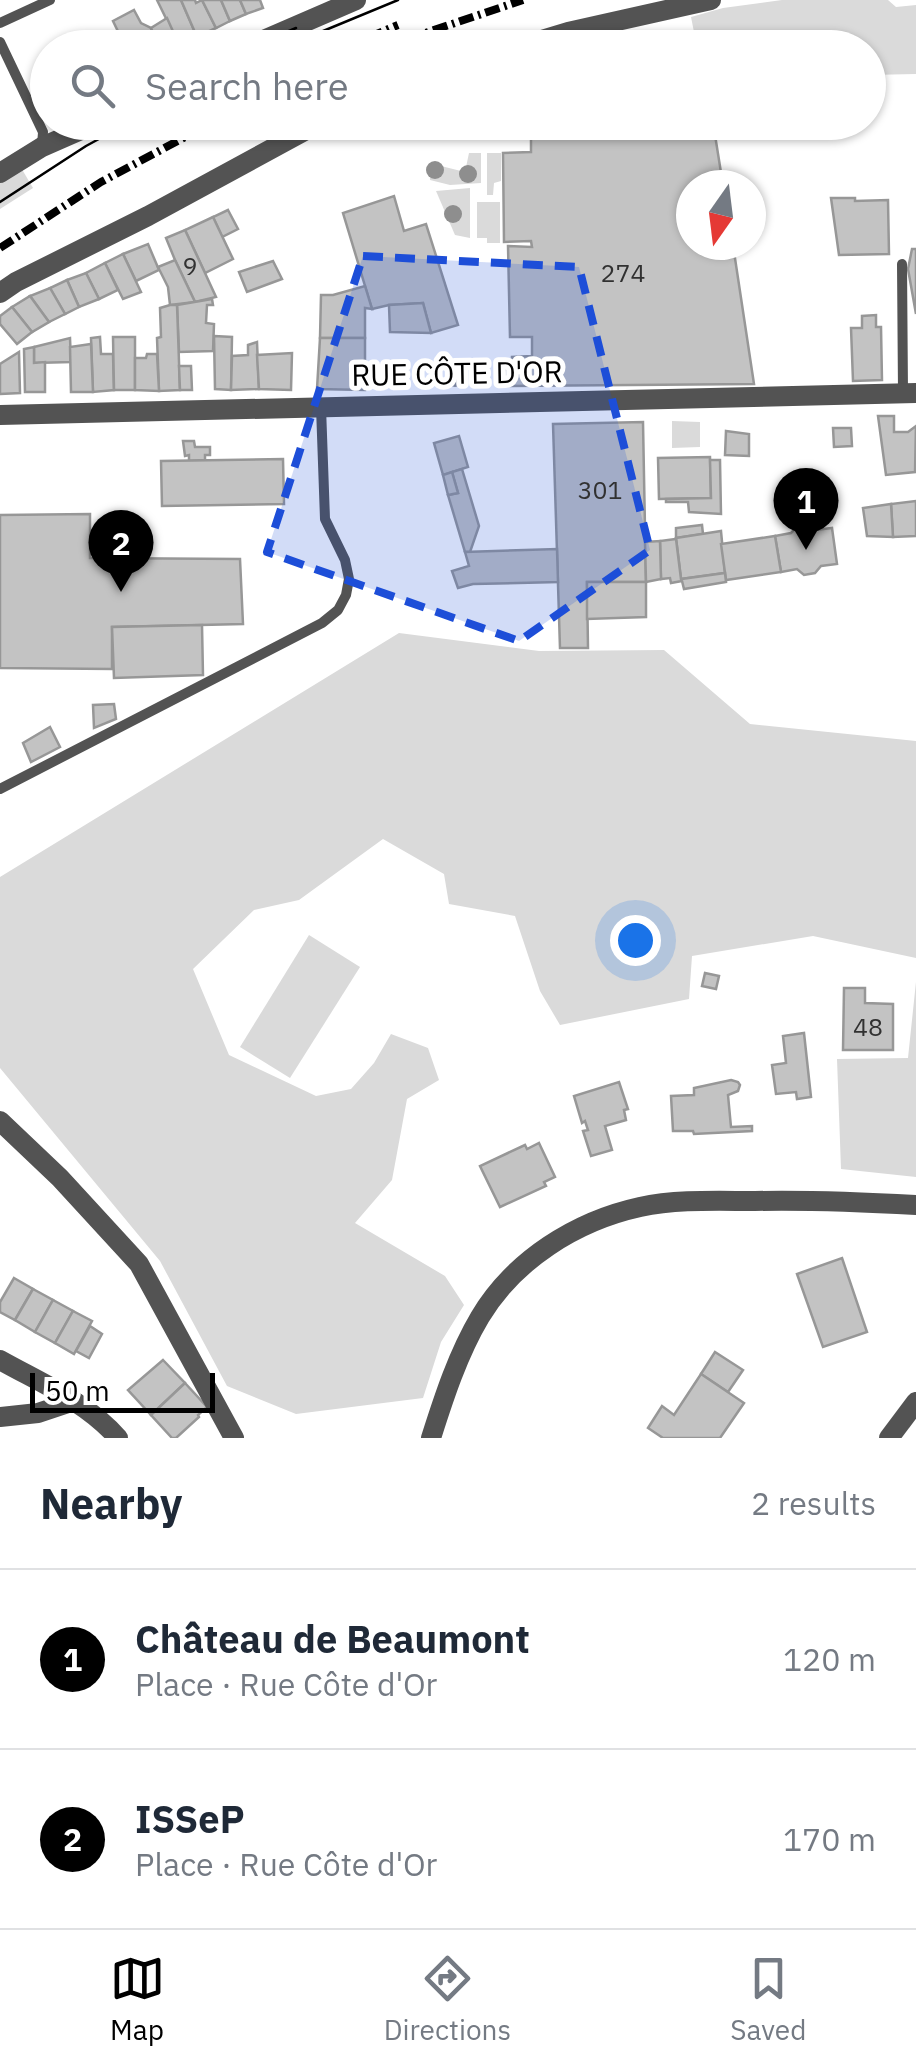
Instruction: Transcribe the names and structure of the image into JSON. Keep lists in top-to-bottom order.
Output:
{
  "streets": {
    "street": ["RUE CÔTE D'OR"]
  },
  "house_numbers": [
    "9",
    "274",
    "301",
    "48"
  ],
  "scale_bar": "50 m",
  "north": "bottom",
  "page": {
    "search": "Search here",
    "pins": ["1", "2"],
    "scale": "50 m",
    "heading": ["Nearby", "2 results"],
    "list": [
      {
        "mark": "1",
        "name": "Château de Beaumont",
        "note": "Place · Rue Côte d'Or",
        "value": "120 m"
      },
      {
        "mark": "2",
        "name": "ISSeP",
        "note": "Place · Rue Côte d'Or",
        "value": "170 m"
      }
    ],
    "nav": ["Map", "Directions", "Saved"]
  }
}
